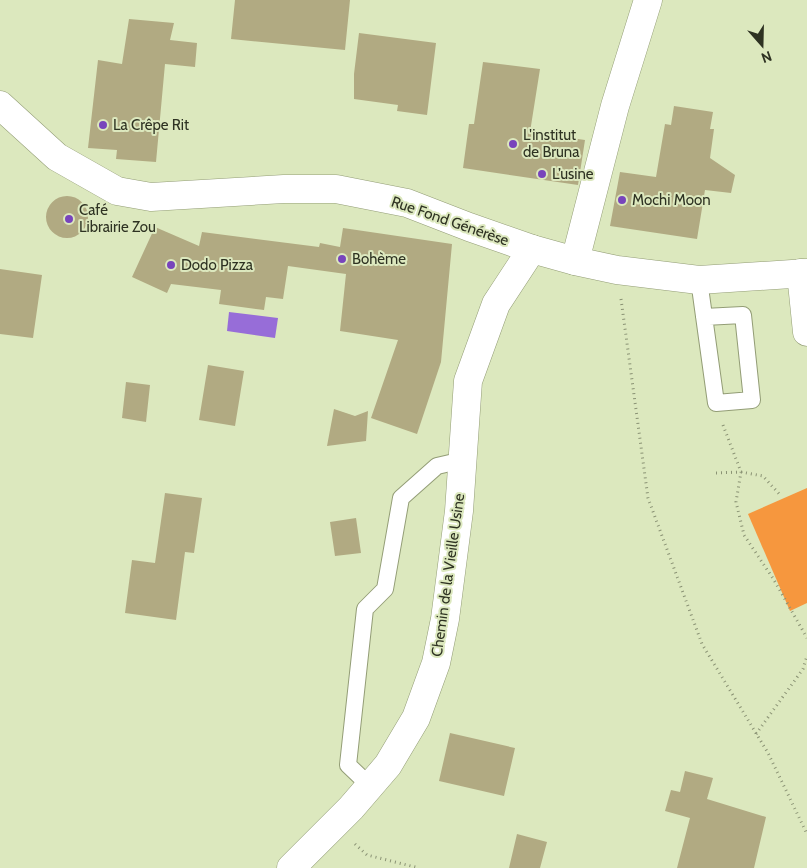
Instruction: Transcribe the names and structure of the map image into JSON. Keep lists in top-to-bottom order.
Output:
{
  "streets": {
    "street": ["Rue Fond Générèse", "Chemin de la Vieille Usine"]
  },
  "crossings": [
    ["Rue Fond Générèse", "Chemin de la Vieille Usine"]
  ],
  "places": [
    "La Crêpe Rit",
    "L'institut de Bruna",
    "L’usine",
    "Mochi Moon",
    "Café Librairie Zou",
    "Bohème",
    "Dodo Pizza"
  ],
  "north": "bottom"
}
